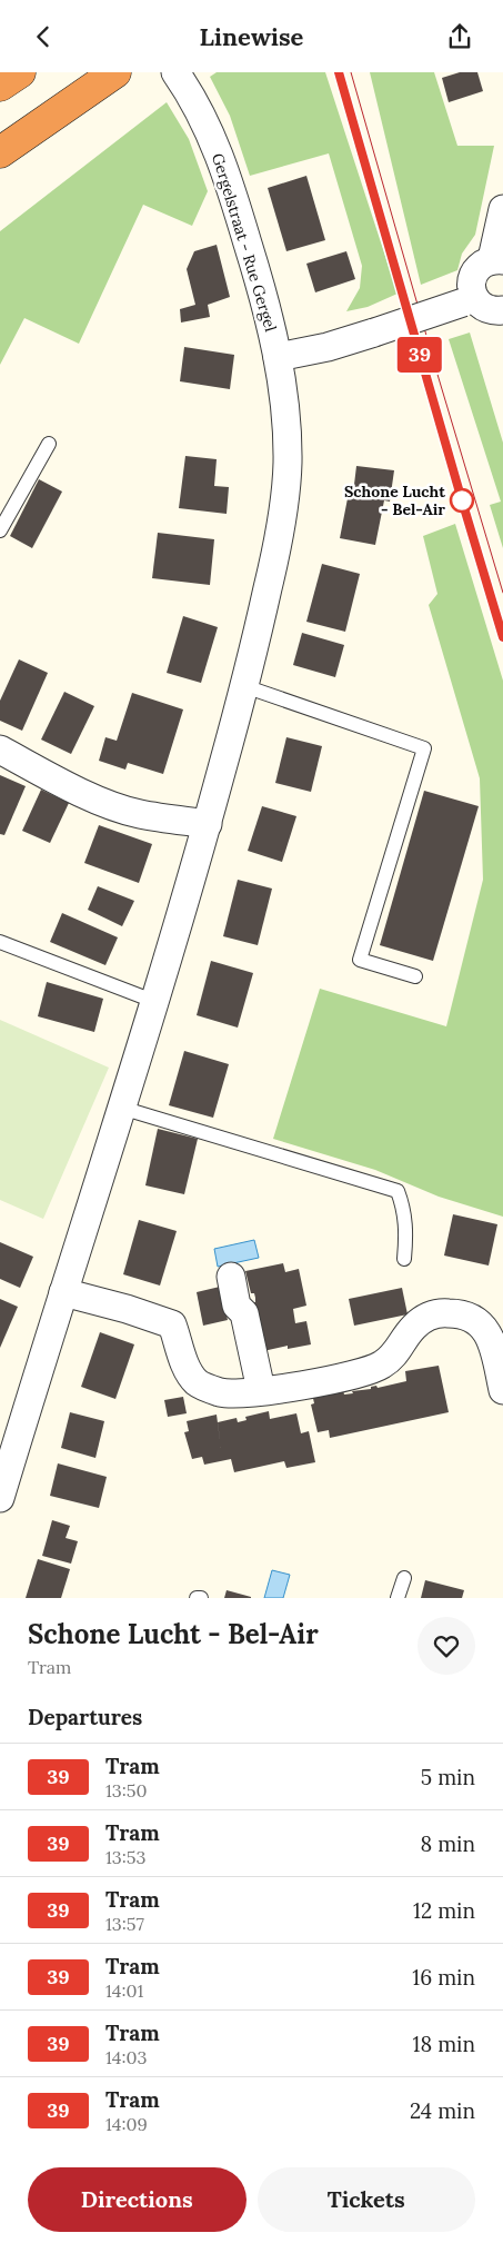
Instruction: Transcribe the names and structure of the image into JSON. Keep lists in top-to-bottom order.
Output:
{
  "streets": {
    "street": ["Gergelstraat - Rue Gergel"]
  },
  "places": ["Schone Lucht - Bel-Air"],
  "lines": ["tram line 39"],
  "page": {
    "header": "Linewise",
    "on_map": "39",
    "heading": [
      ["Schone Lucht - Bel-Air", "Tram"],
      "Departures"
    ],
    "list": [
      {
        "mark": "39",
        "name": "Tram",
        "note": "13:50",
        "value": "5 min"
      },
      {
        "mark": "39",
        "name": "Tram",
        "note": "13:53",
        "value": "8 min"
      },
      {
        "mark": "39",
        "name": "Tram",
        "note": "13:57",
        "value": "12 min"
      },
      {
        "mark": "39",
        "name": "Tram",
        "note": "14:01",
        "value": "16 min"
      },
      {
        "mark": "39",
        "name": "Tram",
        "note": "14:03",
        "value": "18 min"
      },
      {
        "mark": "39",
        "name": "Tram",
        "note": "14:09",
        "value": "24 min"
      }
    ],
    "buttons": ["Directions", "Tickets"]
  }
}
